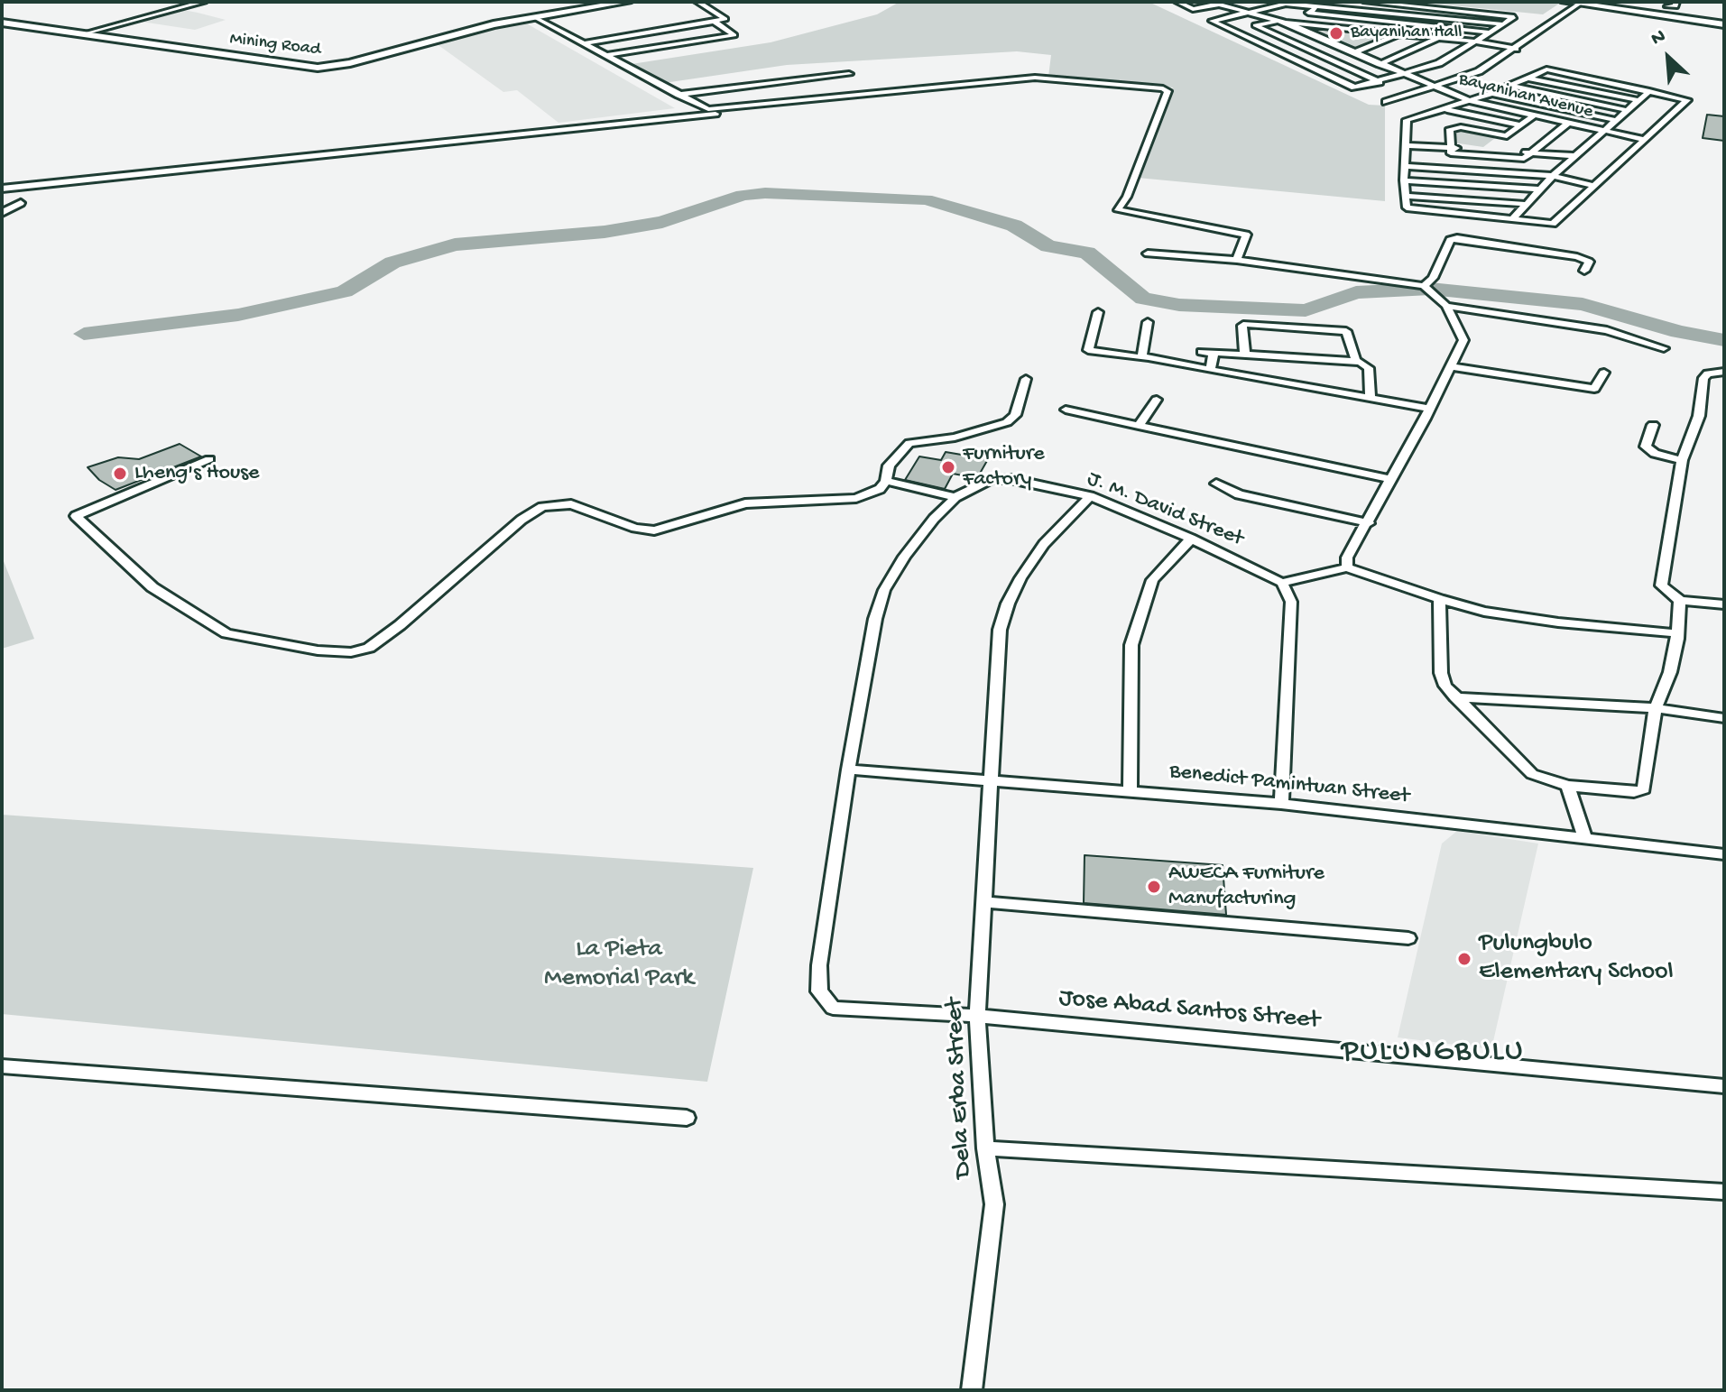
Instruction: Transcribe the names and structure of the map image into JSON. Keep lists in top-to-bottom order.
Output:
{
  "streets": {
    "street": [
      "Mining Road",
      "Bayanihan Avenue",
      "J. M. David Street",
      "Benedict Pamintuan Street",
      "Jose Abad Santos Street",
      "Dela Erba Street"
    ]
  },
  "crossings": [
    ["J. M. David Street", "Benedict Pamintuan Street"],
    ["J. M. David Street", "Jose Abad Santos Street"],
    ["J. M. David Street", "Dela Erba Street"],
    ["Benedict Pamintuan Street", "Dela Erba Street"],
    ["Jose Abad Santos Street", "Dela Erba Street"]
  ],
  "districts": ["PULUNGBULU"],
  "parks": ["La Pieta Memorial Park"],
  "places": [
    "Bayanihan Hall",
    "Furniture Factory",
    "Lheng's House",
    "AWECA Furniture Manufacturing",
    "Pulungbulo Elementary School"
  ],
  "north": "top left"
}
